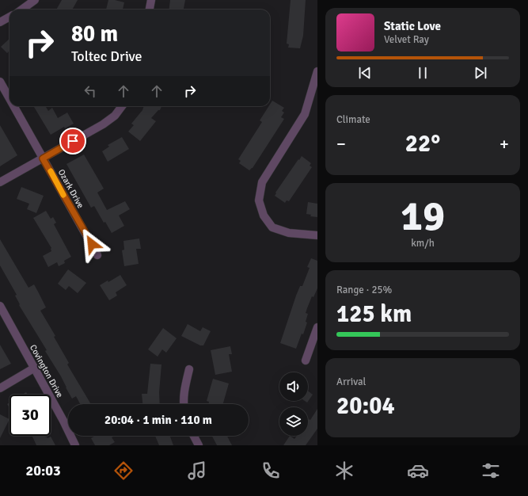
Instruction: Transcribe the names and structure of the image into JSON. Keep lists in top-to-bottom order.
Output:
{
  "streets": {
    "street": ["Ozark Drive", "Covington Drive"]
  },
  "page": {
    "turn": ["80 m", "Toltec Drive"],
    "song": ["Static Love", "Velvet Ray"],
    "tile": [
      "Climate",
      ["19", "km/h"],
      ["Range · 25%", "125 km"],
      ["Arrival", "20:04"]
    ],
    "heat": ["−", "22°", "+"],
    "limit": "30",
    "trip": "20:04 · 1 min · 110 m",
    "tabs": "20:03"
  }
}
